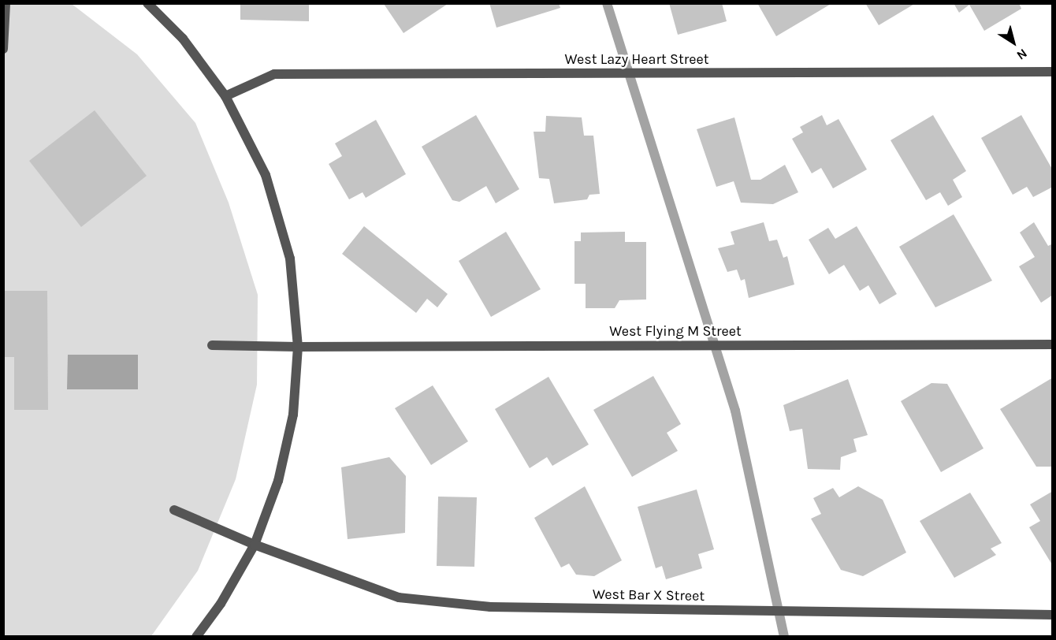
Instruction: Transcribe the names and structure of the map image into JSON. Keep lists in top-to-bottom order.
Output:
{
  "streets": {
    "street": ["West Lazy Heart Street", "West Flying M Street", "West Bar X Street"]
  },
  "north": "bottom right"
}
